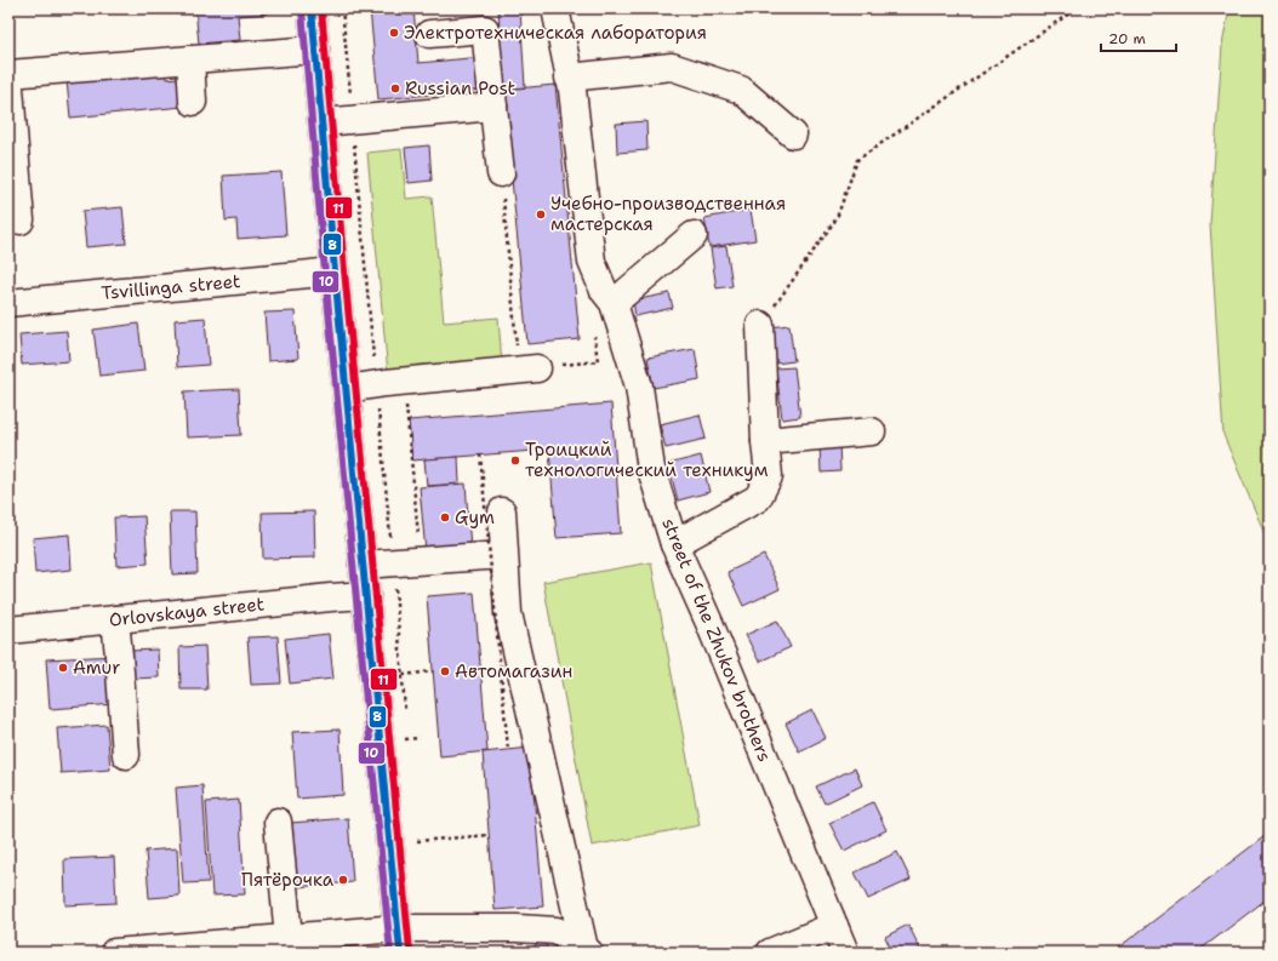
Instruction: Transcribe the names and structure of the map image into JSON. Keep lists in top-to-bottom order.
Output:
{
  "streets": {
    "street": ["Tsvillinga street", "Orlovskaya street", "street of the Zhukov brothers"]
  },
  "places": [
    "Электротехническая лаборатория",
    "Russian Post",
    "Учебно-производственная мастерская",
    "Троицкий технологический техникум",
    "Gym",
    "Amur",
    "Автомагазин",
    "Пятёрочка"
  ],
  "lines": ["transit line 8", "transit line 11", "transit line 10"],
  "scale_bar": "20 m"
}
